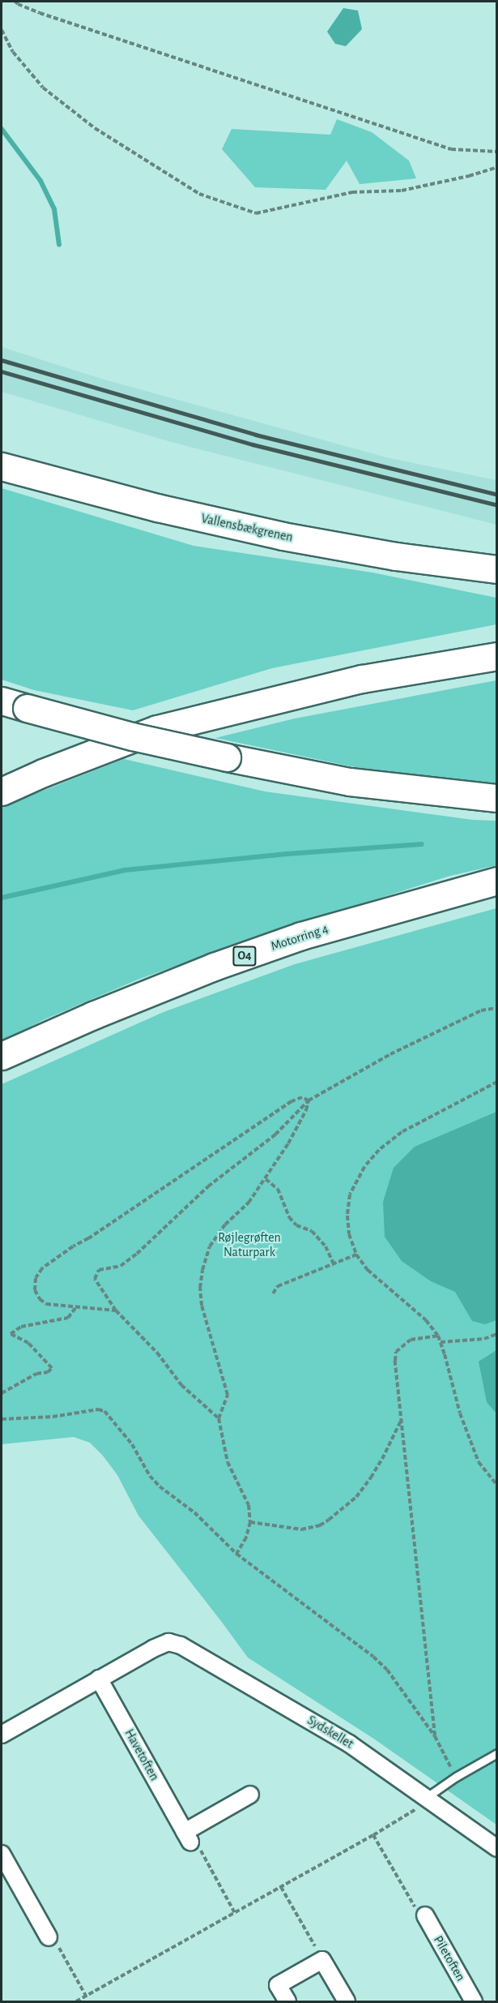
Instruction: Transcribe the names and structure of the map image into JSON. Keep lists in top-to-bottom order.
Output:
{
  "streets": {
    "highway": ["Vallensbækgrenen", "Motorring 4", "O4"],
    "street": ["Sydskellet", "Havetoften", "Piletoften"]
  },
  "crossings": [
    ["Sydskellet", "Havetoften"]
  ],
  "parks": ["Røjlegrøften Naturpark"]
}
